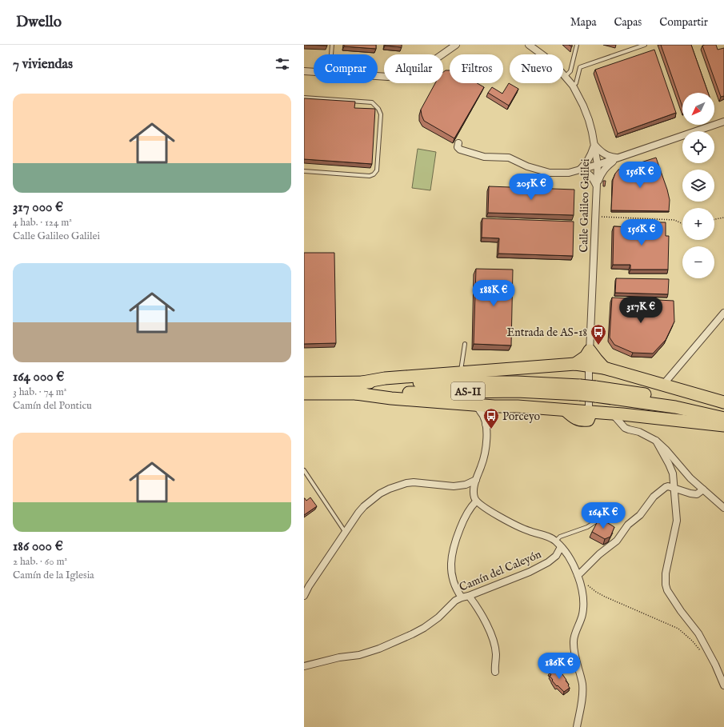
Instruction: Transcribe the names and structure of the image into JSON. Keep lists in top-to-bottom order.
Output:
{
  "streets": {
    "highway": ["AS-II"],
    "street": ["Calle Galileo Galilei", "Camín del Caleyón"]
  },
  "places": {
    "bus stop": ["Entrada de AS-18", "Porceyo"]
  },
  "north": "bottom left",
  "page": {
    "header": "Dwello",
    "nav": ["Mapa", "Capas", "Compartir"],
    "heading": "7 viviendas",
    "chip": [
      "Comprar",
      "Alquilar",
      "Filtros",
      "Nuevo"
    ],
    "list": [
      {
        "name": "317 000 €",
        "note": "4 hab. · 124 m² · Calle Galileo Galilei"
      },
      {
        "name": "164 000 €",
        "note": "3 hab. · 74 m² · Camín del Ponticu"
      },
      {
        "name": "186 000 €",
        "note": "2 hab. · 60 m² · Camín de la Iglesia"
      }
    ],
    "map_buttons": ["+", "−"],
    "price": [
      "156K €",
      "205K €",
      "156K €",
      "188K €",
      "317K €",
      "164K €",
      "186K €"
    ]
  }
}
